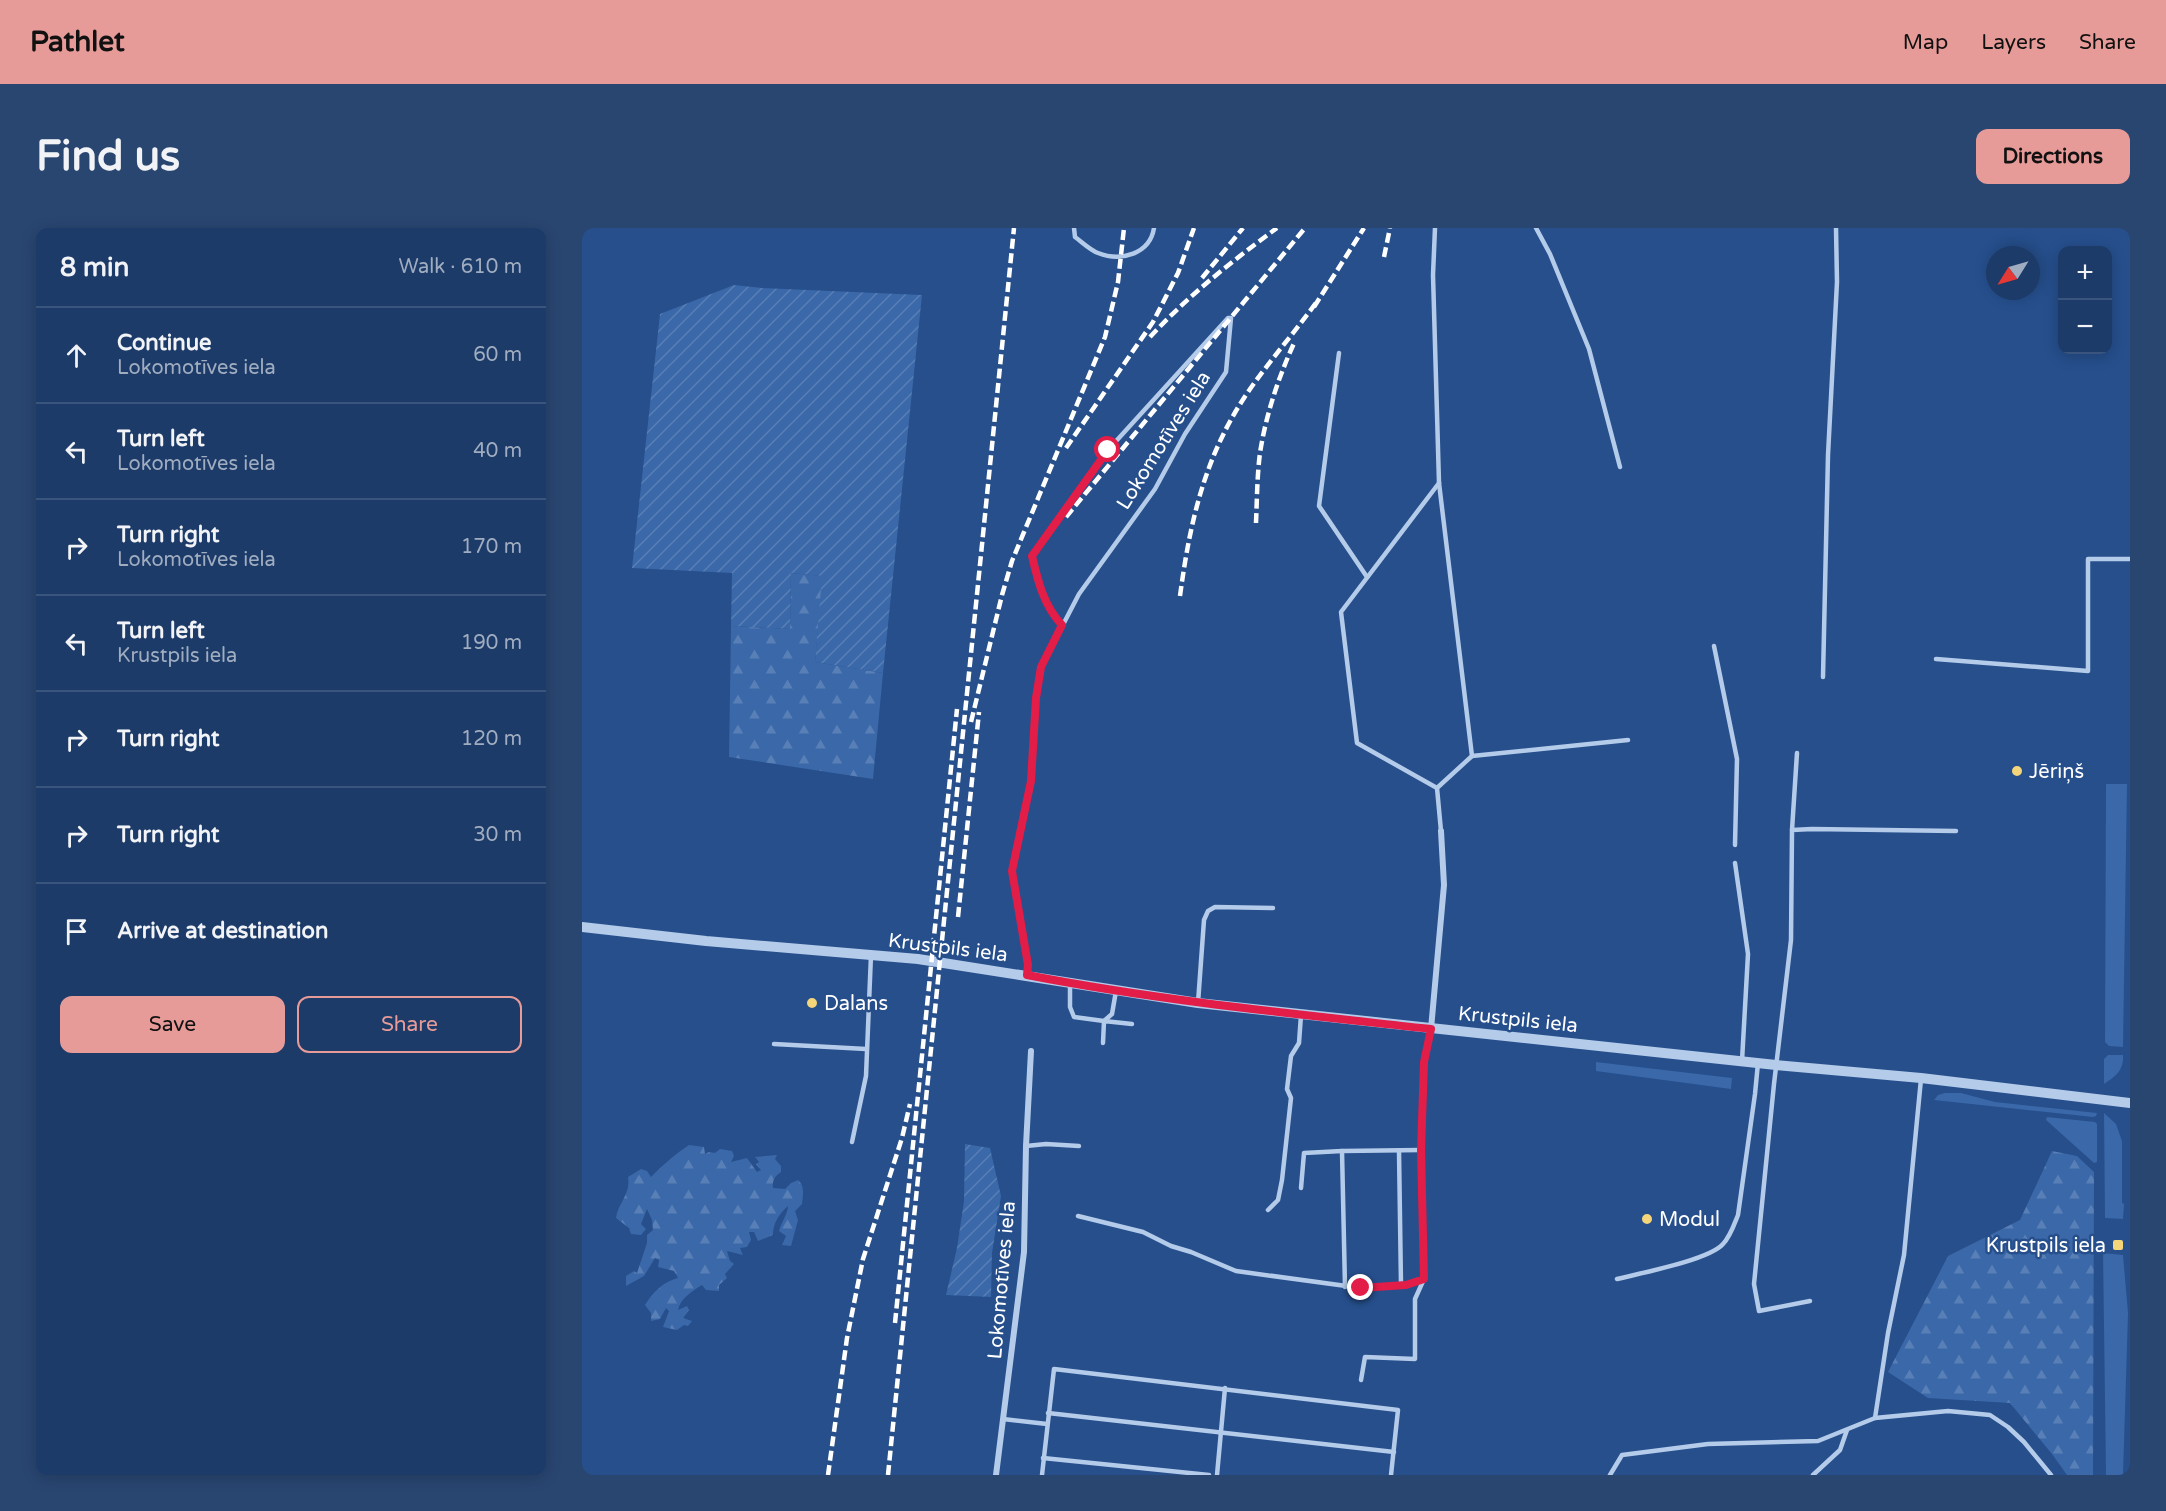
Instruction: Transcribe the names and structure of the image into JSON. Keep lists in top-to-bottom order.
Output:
{
  "streets": {
    "street": ["Lokomotīves iela", "Krustpils iela"]
  },
  "crossings": [
    ["Lokomotīves iela", "Krustpils iela"]
  ],
  "places": {
    "other": ["Jēriņš", "Dalans", "Modul"],
    "transit": ["Krustpils iela"]
  },
  "north": "bottom left",
  "page": {
    "header": "Pathlet",
    "nav": ["Map", "Layers", "Share"],
    "buttons": [
      "Directions",
      ["Save", "Share"]
    ],
    "title": "Find us",
    "heading": ["8 min", "Walk · 610 m"],
    "map_buttons": ["+", "−"],
    "list": [
      ["Continue", "Lokomotīves iela", "60 m"],
      ["Turn left", "Lokomotīves iela", "40 m"],
      ["Turn right", "Lokomotīves iela", "170 m"],
      ["Turn left", "Krustpils iela", "190 m"],
      ["Turn right", "120 m"],
      ["Turn right", "30 m"],
      "Arrive at destination"
    ]
  }
}
